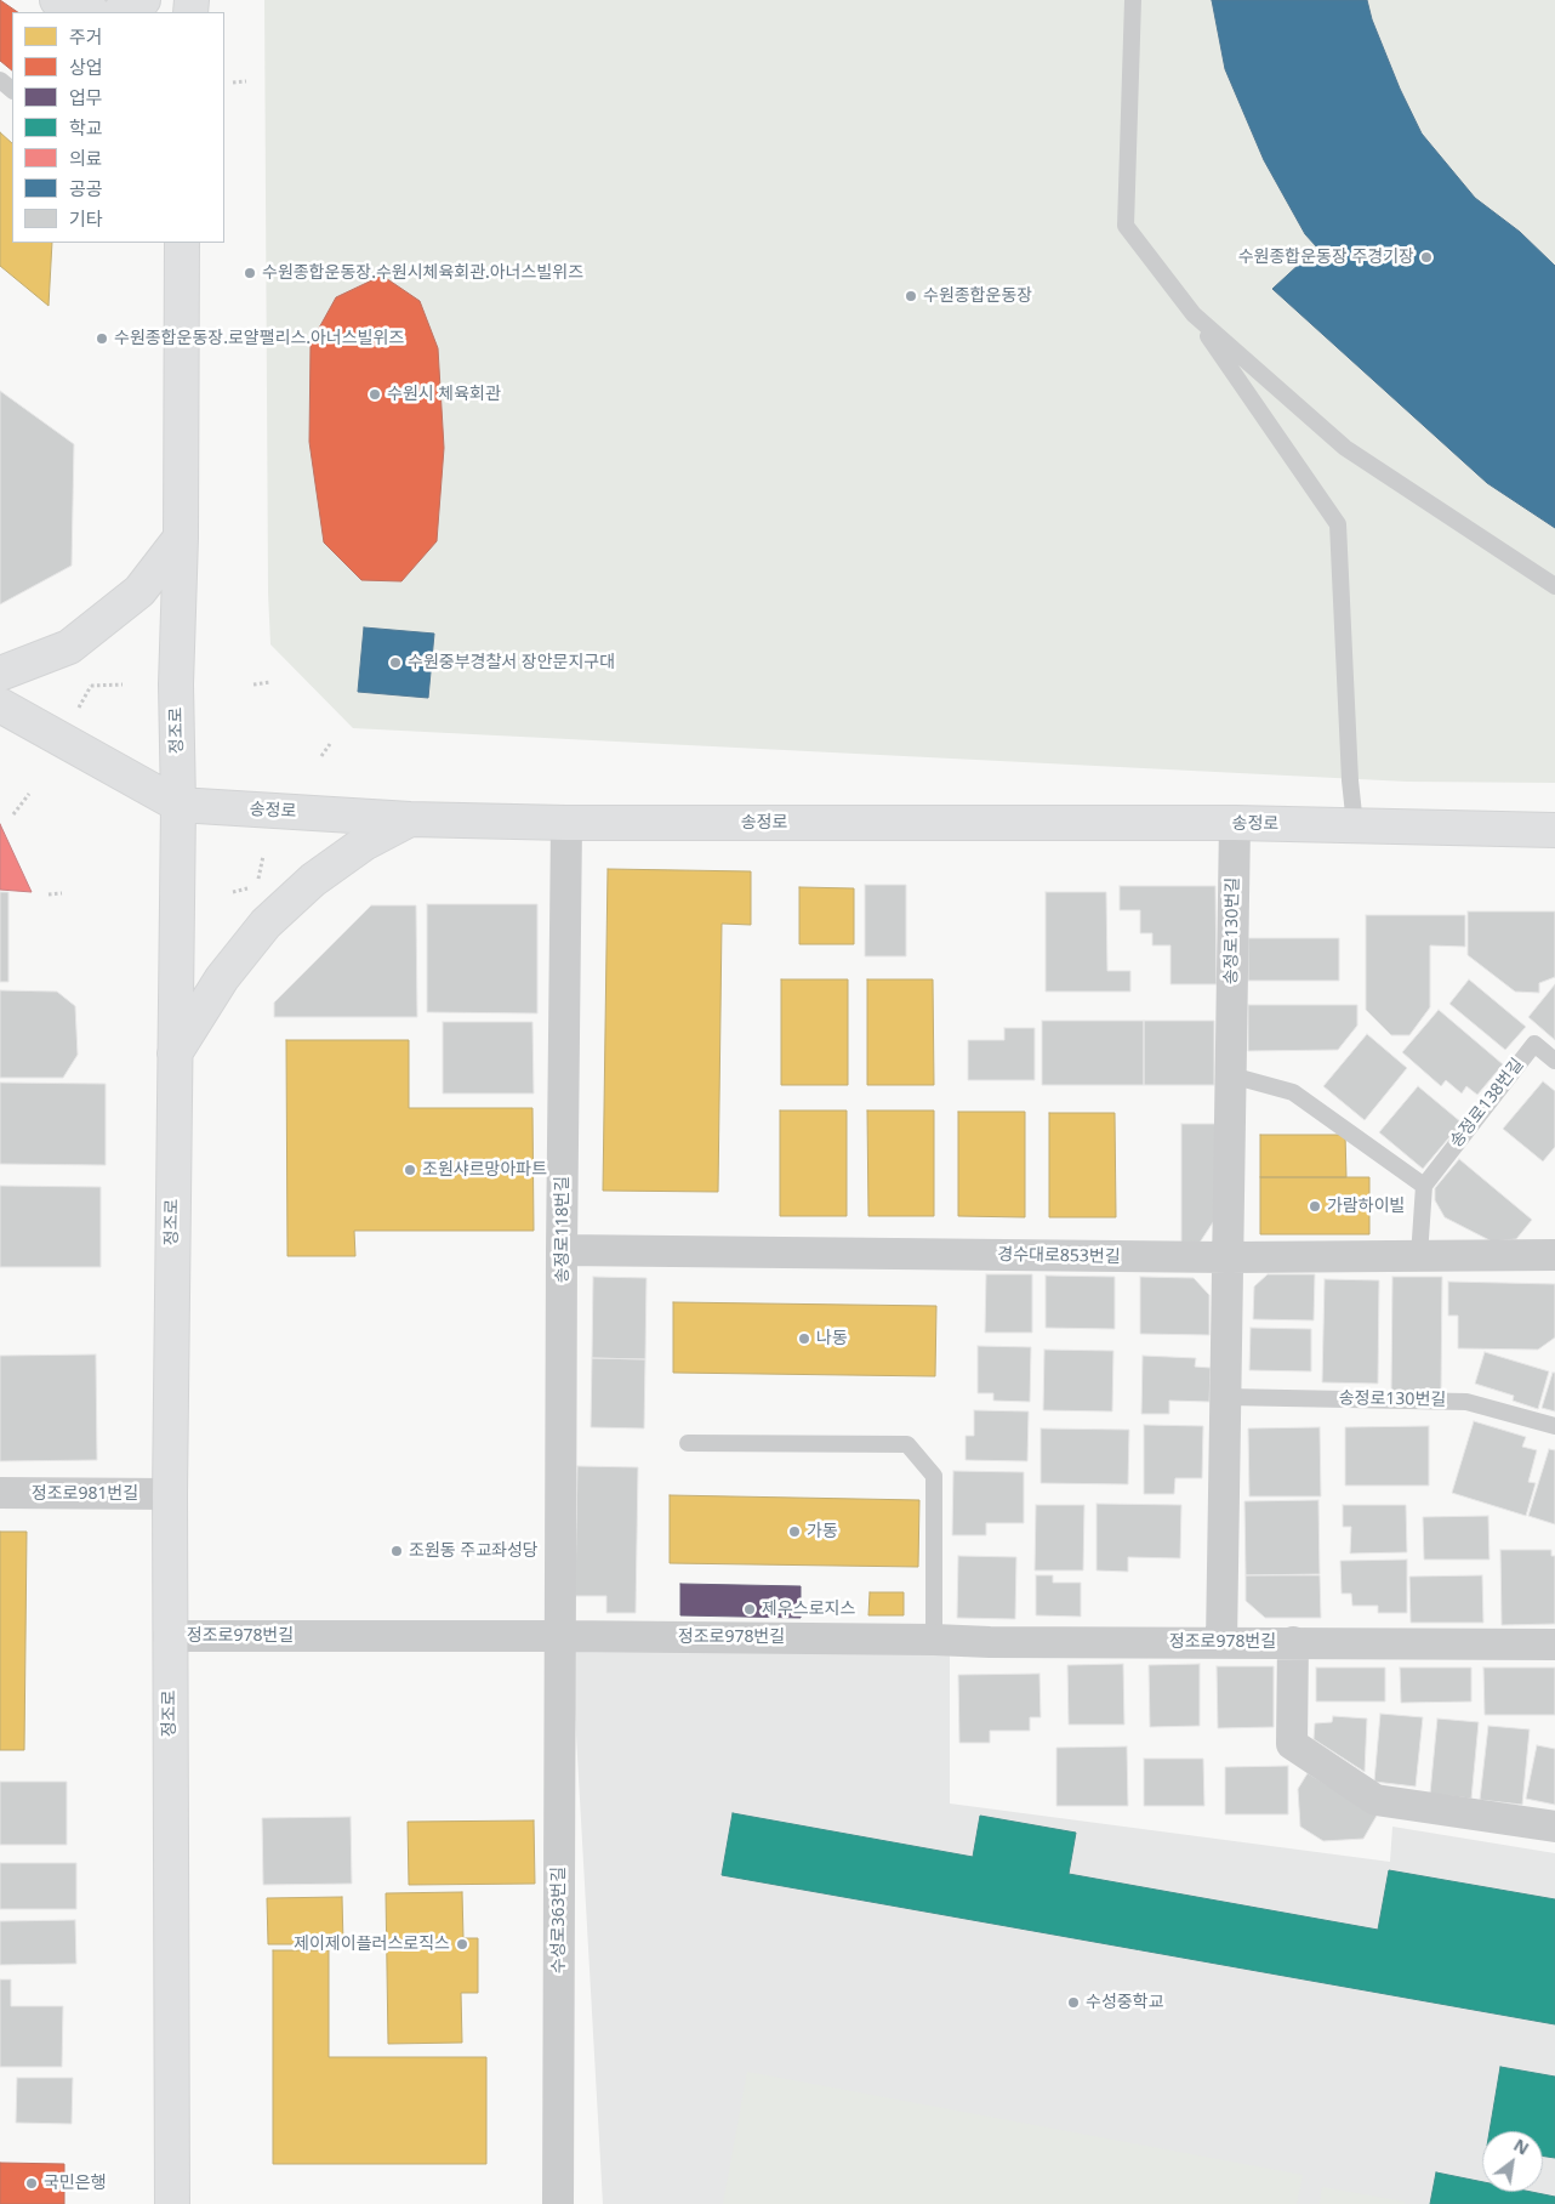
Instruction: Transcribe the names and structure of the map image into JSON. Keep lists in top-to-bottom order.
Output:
{
  "streets": {
    "street": [
      "정조로",
      "송정로",
      "송정로130번길",
      "송정로118번길",
      "경수대로853번길",
      "정조로981번길",
      "정조로978번길",
      "수성로363번길"
    ],
    "lane": ["송정로138번길"]
  },
  "crossings": [
    ["정조로", "송정로"],
    ["정조로", "정조로981번길"],
    ["정조로", "정조로978번길"],
    ["송정로", "송정로130번길"],
    ["송정로", "송정로118번길"],
    ["송정로130번길", "경수대로853번길"],
    ["송정로130번길", "정조로978번길"],
    ["송정로118번길", "경수대로853번길"],
    ["송정로118번길", "정조로978번길"],
    ["송정로118번길", "수성로363번길"],
    ["정조로978번길", "수성로363번길"]
  ],
  "places": [
    "수원종합운동장 주경기장",
    "수원종합운동장.수원시체육회관.아너스빌위즈",
    "수원종합운동장",
    "수원종합운동장.로얄팰리스.아너스빌위즈",
    "수원시 체육회관",
    "수원중부경찰서 장안문지구대",
    "조원샤르망아파트",
    "가람하이빌",
    "나동",
    "가동",
    "조원동 주교좌성당",
    "제우스로지스",
    "제이제이플러스로직스",
    "수성중학교",
    "국민은행"
  ],
  "legend": [
    "주거",
    "상업",
    "업무",
    "학교",
    "의료",
    "공공",
    "기타"
  ],
  "north": "top right"
}
